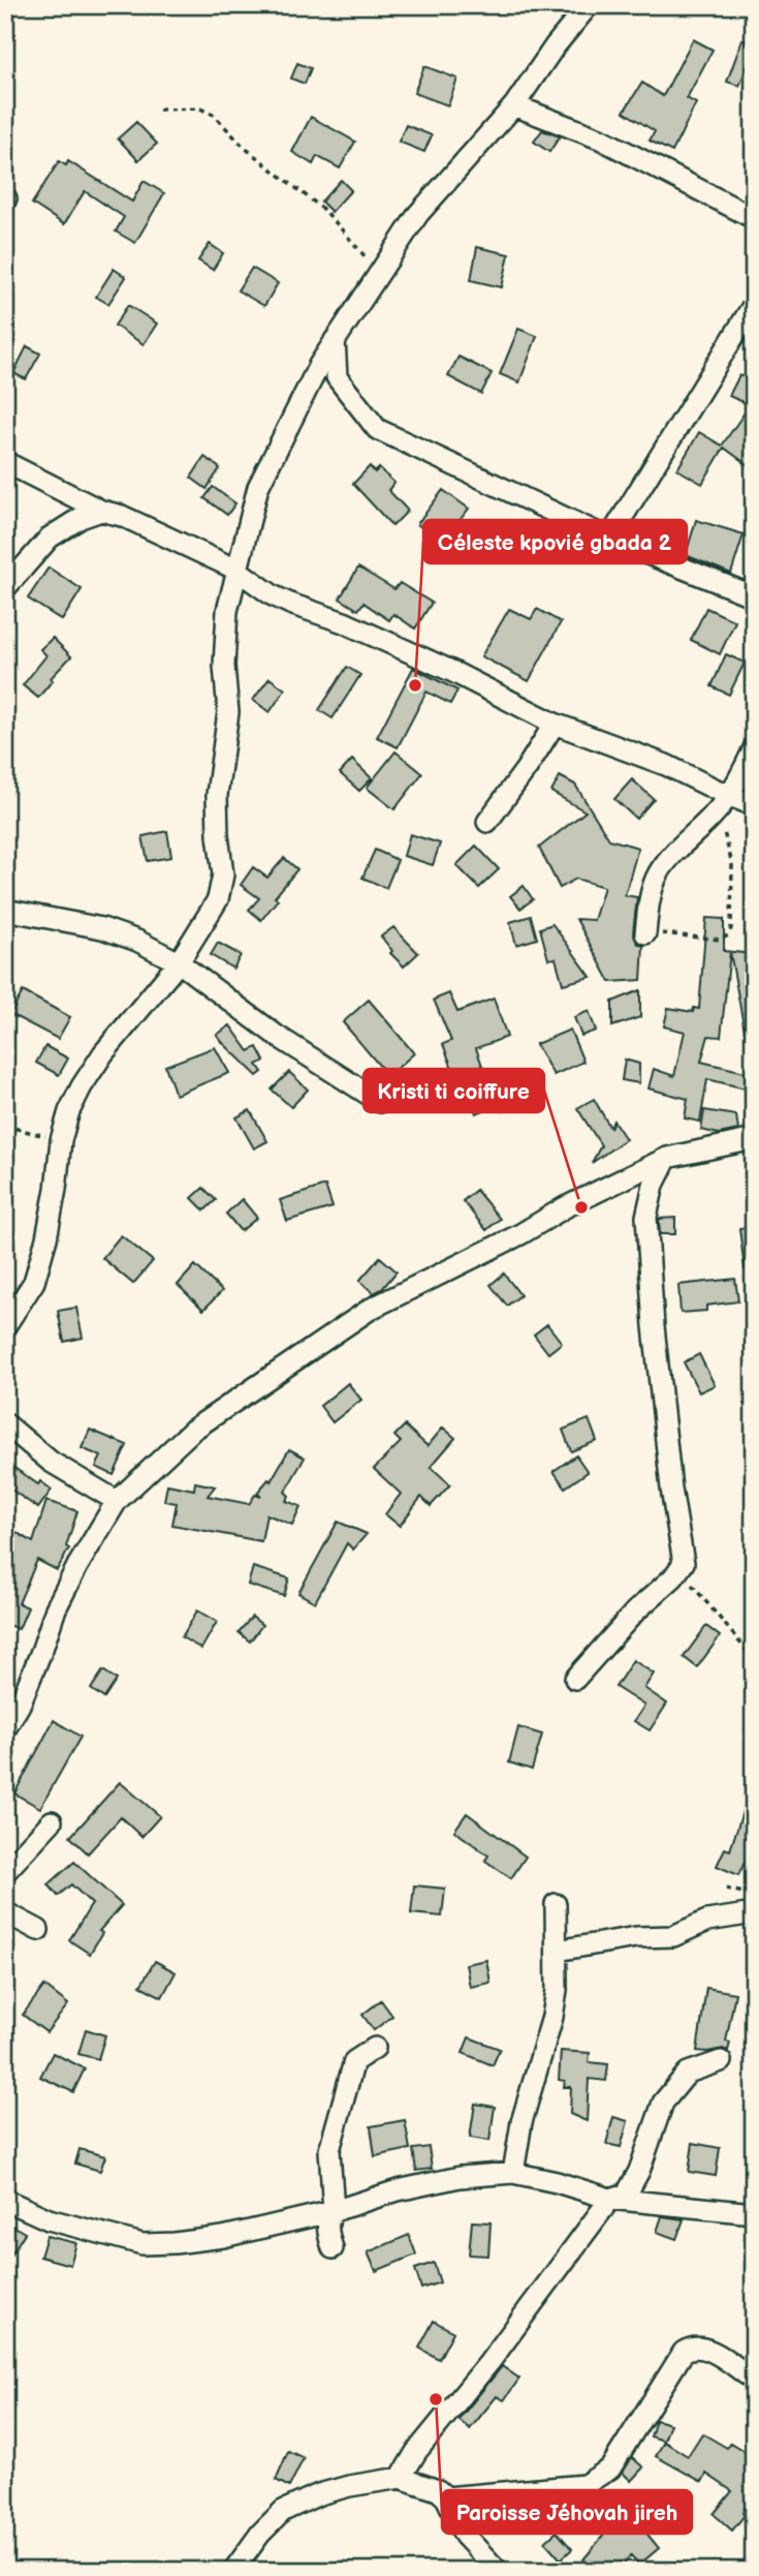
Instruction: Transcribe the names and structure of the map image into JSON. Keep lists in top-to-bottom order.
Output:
{
  "places": ["Céleste kpovié gbada 2", "Kristi ti coiffure", "Paroisse Jéhovah jireh"]
}
